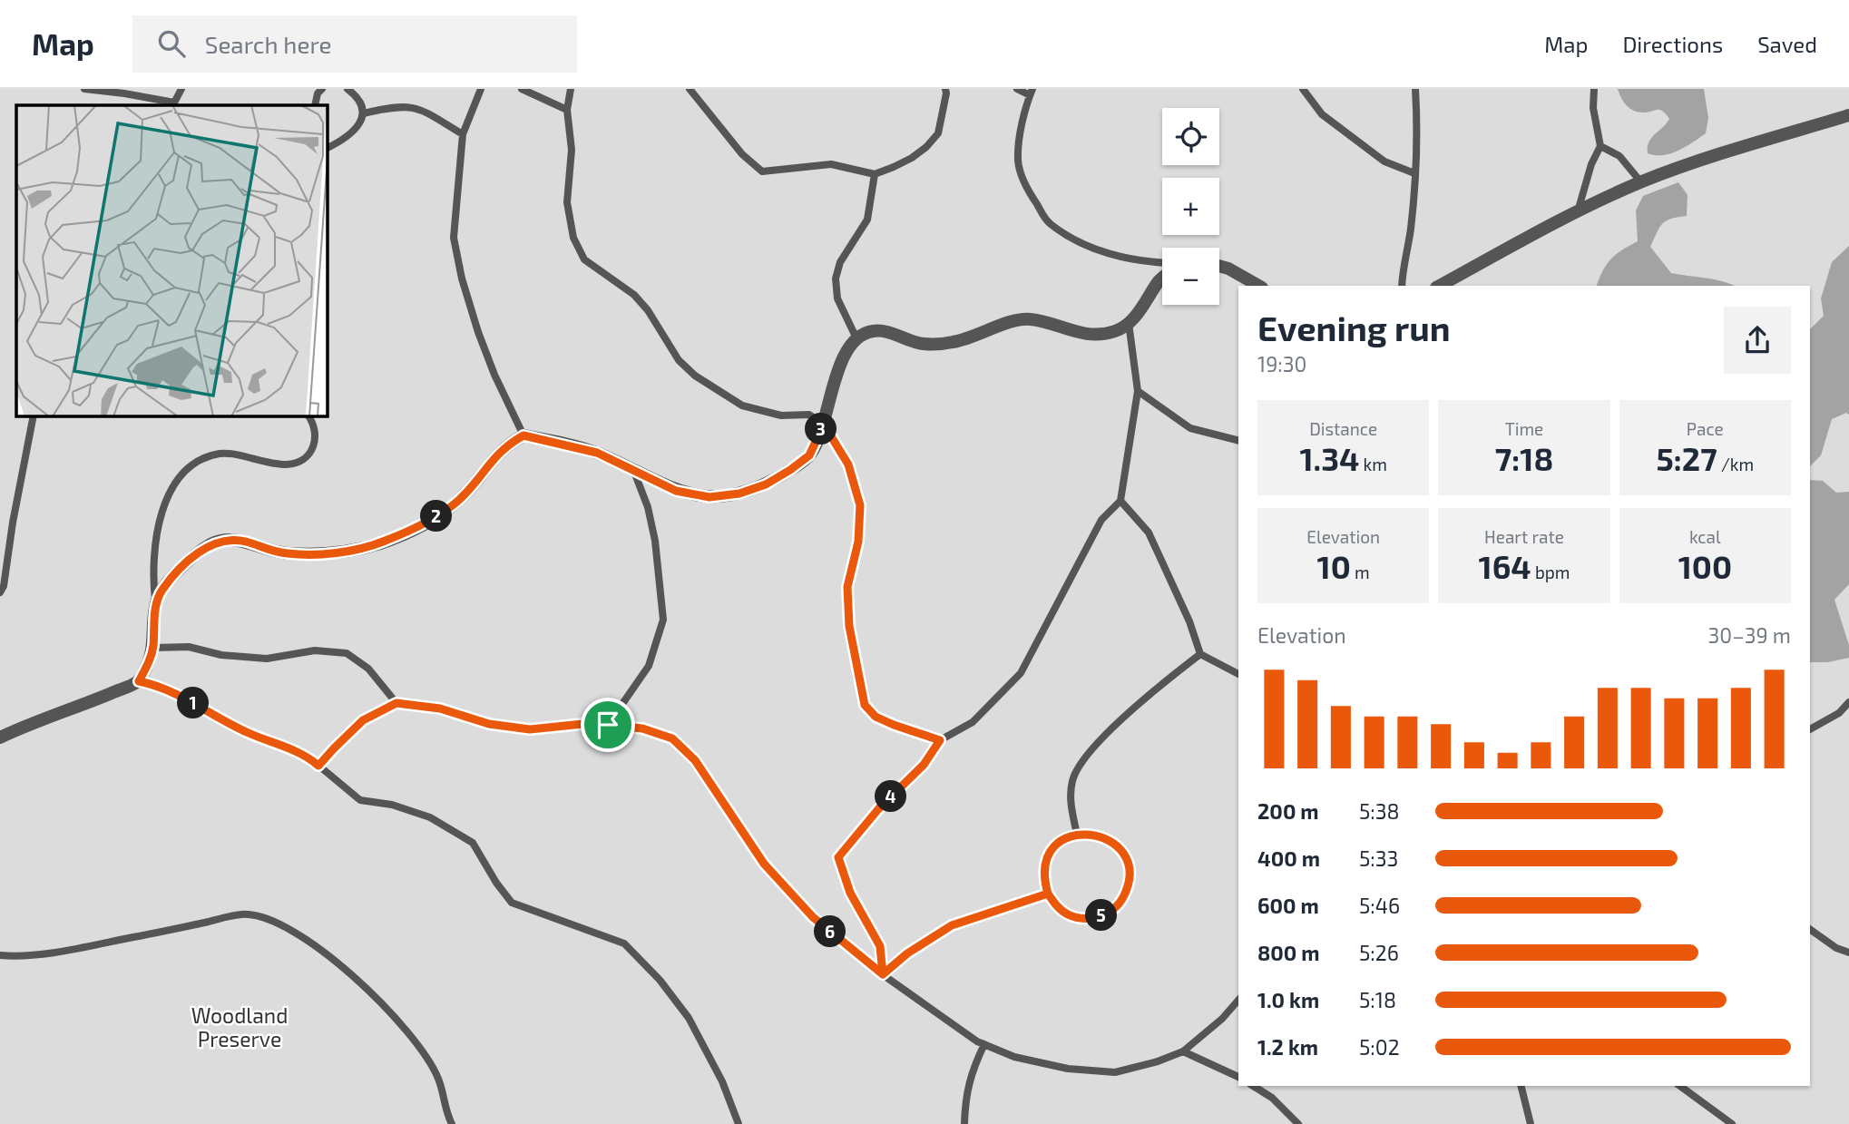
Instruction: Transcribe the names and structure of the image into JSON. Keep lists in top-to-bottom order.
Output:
{
  "parks": ["Woodland Preserve"],
  "page": {
    "header": "Map",
    "search": "Search here",
    "nav": ["Map", "Directions", "Saved"],
    "map_buttons": ["+", "−"],
    "heading": ["Evening run", "19:30"],
    "stats": [
      ["Distance", "1.34 km"],
      ["Time", "7:18"],
      ["Pace", "5:27 /km"],
      ["Elevation", "10 m"],
      ["Heart rate", "164 bpm"],
      ["kcal", "100"]
    ],
    "pins": [
      "3",
      "2",
      "1",
      "4",
      "5",
      "6"
    ],
    "chart": ["Elevation", "30–39 m"],
    "list": [
      {
        "name": "200 m",
        "note": "5:38"
      },
      {
        "name": "400 m",
        "note": "5:33"
      },
      {
        "name": "600 m",
        "note": "5:46"
      },
      {
        "name": "800 m",
        "note": "5:26"
      },
      {
        "name": "1.0 km",
        "note": "5:18"
      },
      {
        "name": "1.2 km",
        "note": "5:02"
      }
    ]
  }
}
